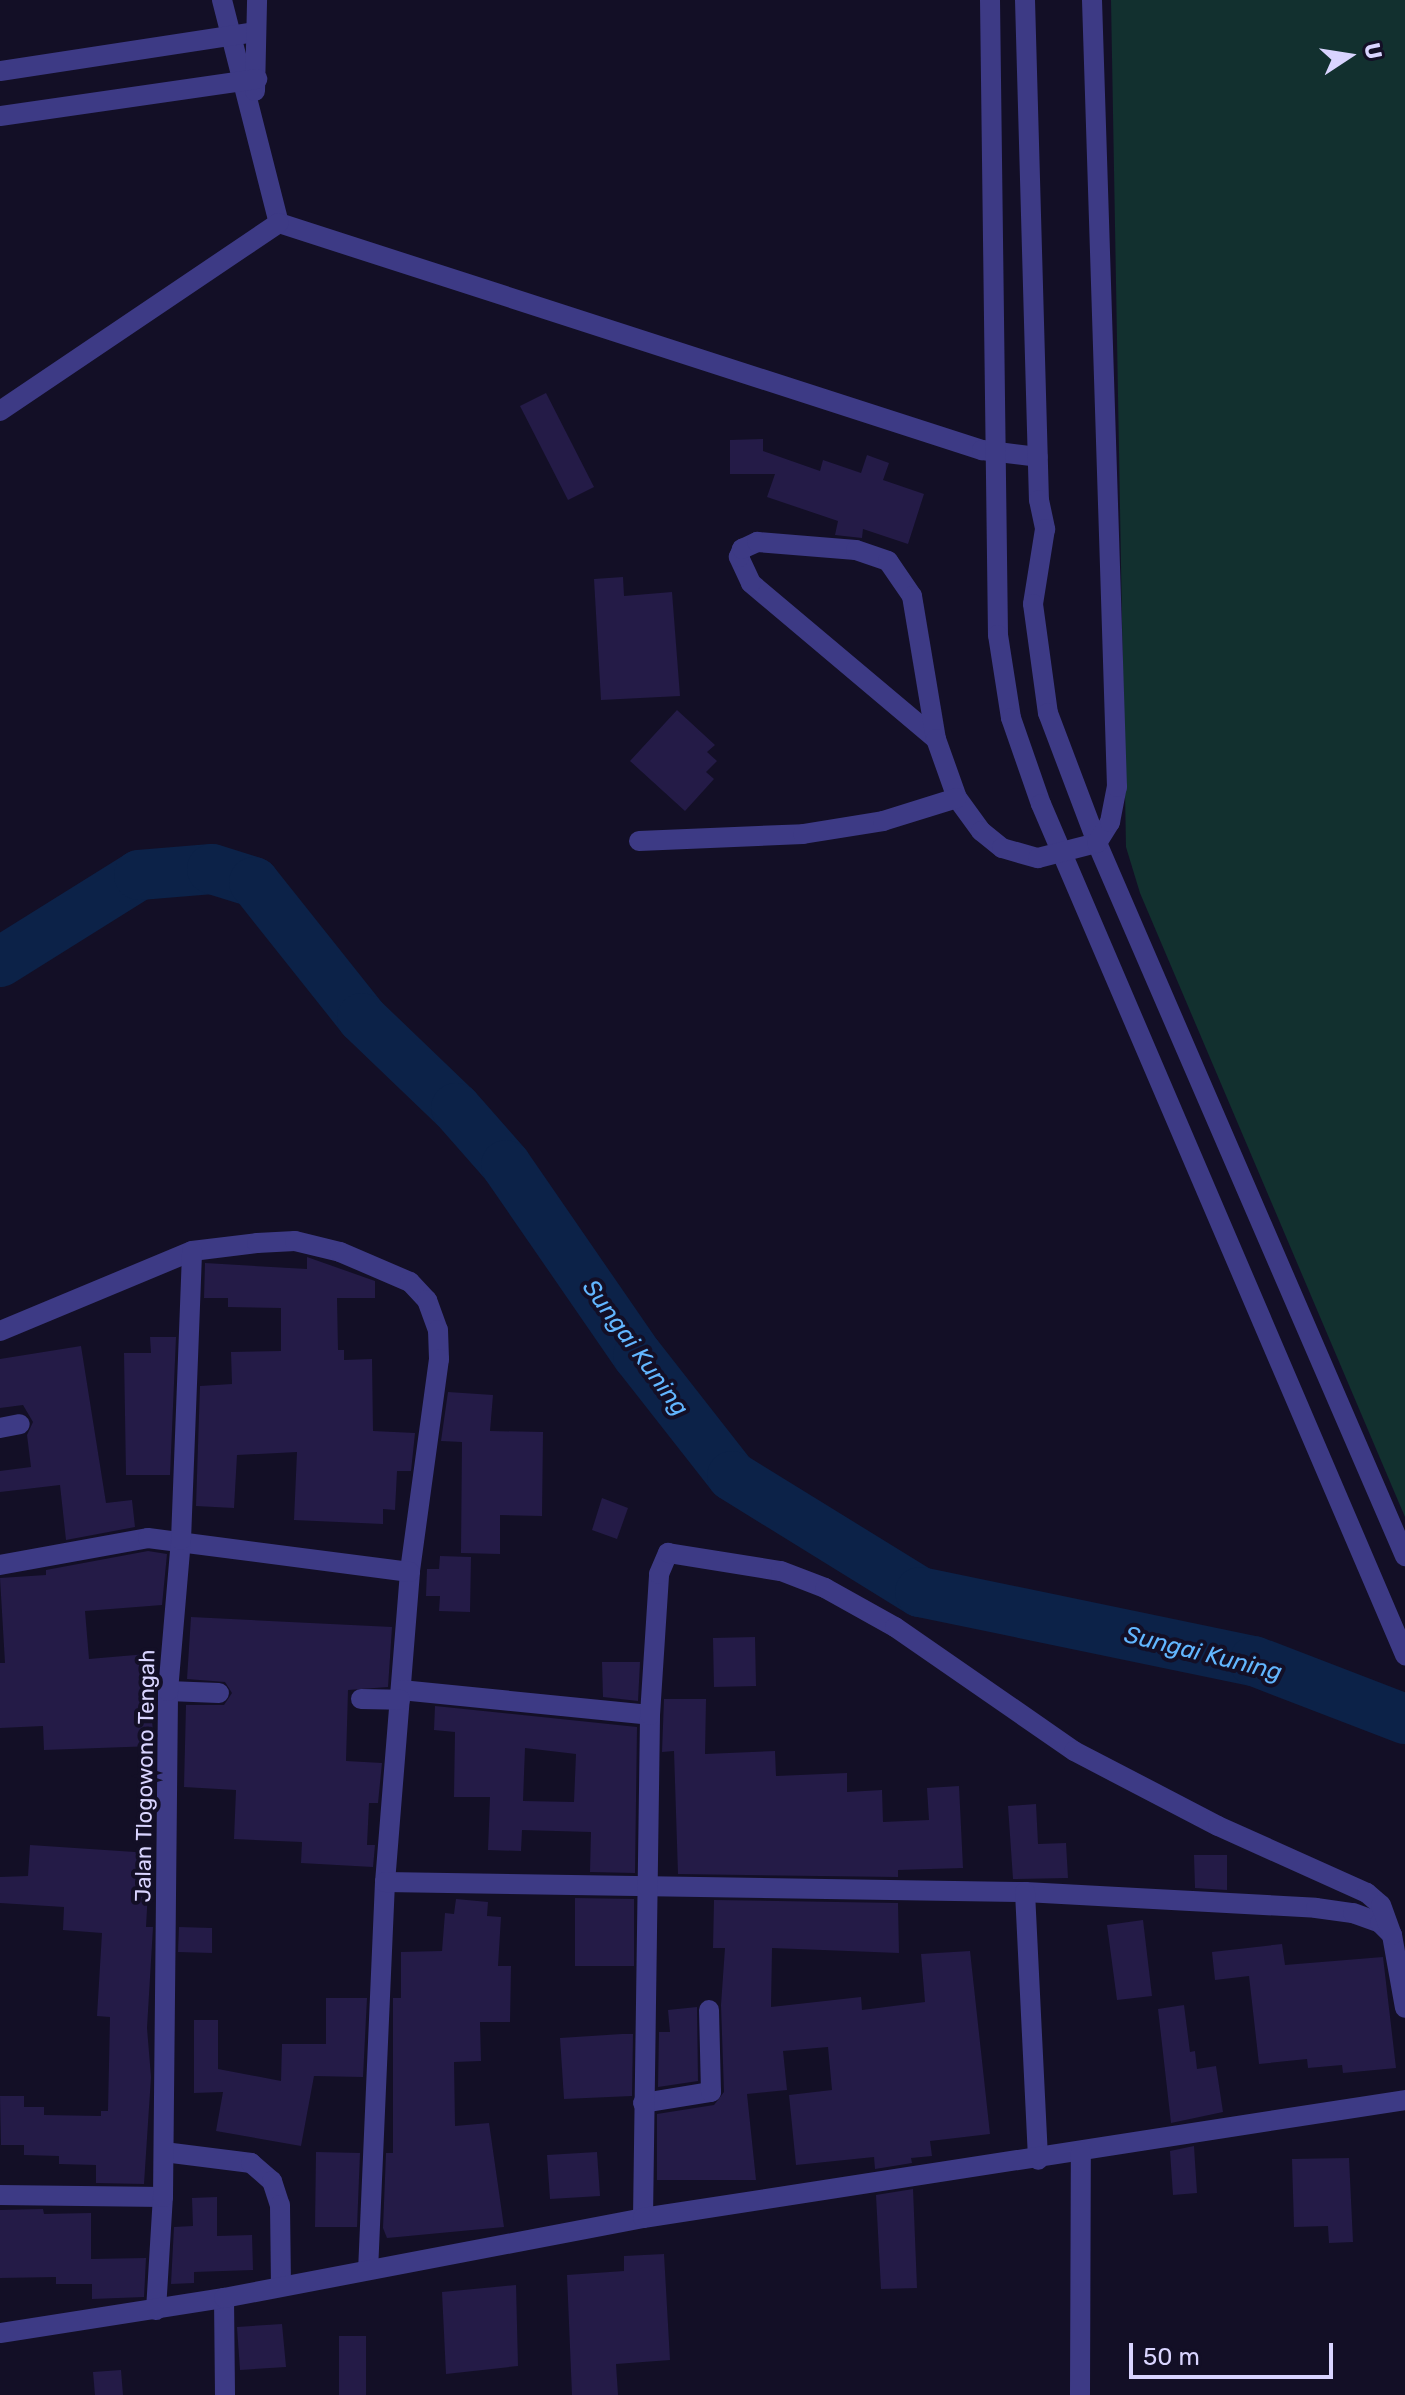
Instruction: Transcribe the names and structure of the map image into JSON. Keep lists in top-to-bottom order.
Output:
{
  "streets": {
    "street": ["Jalan Tlogowono Tengah"]
  },
  "water": ["Sungai Kuning"],
  "scale_bar": "50 m",
  "north": "right"
}
